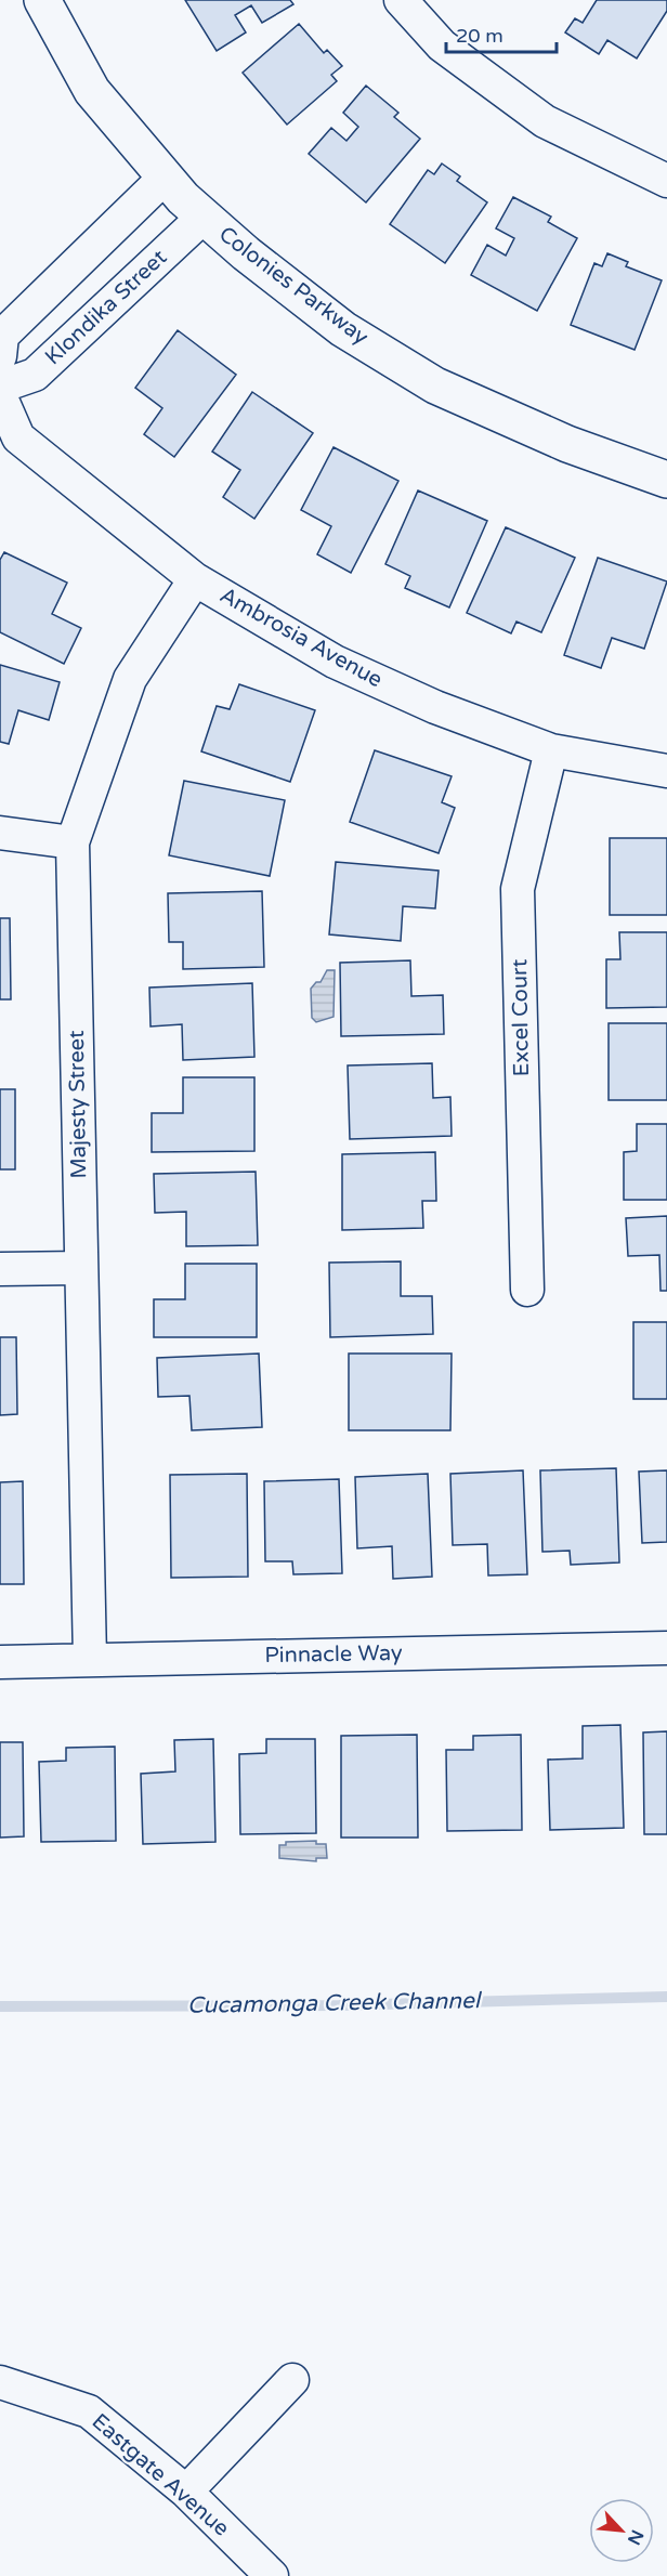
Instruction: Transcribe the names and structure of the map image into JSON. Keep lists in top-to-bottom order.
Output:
{
  "streets": {
    "street": [
      "Colonies Parkway",
      "Klondika Street",
      "Ambrosia Avenue",
      "Excel Court",
      "Majesty Street",
      "Pinnacle Way",
      "Eastgate Avenue"
    ]
  },
  "crossings": [
    ["Colonies Parkway", "Klondika Street"],
    ["Ambrosia Avenue", "Excel Court"],
    ["Ambrosia Avenue", "Majesty Street"],
    ["Majesty Street", "Pinnacle Way"]
  ],
  "water": ["Cucamonga Creek Channel"],
  "scale_bar": "20 m",
  "north": "bottom right"
}
